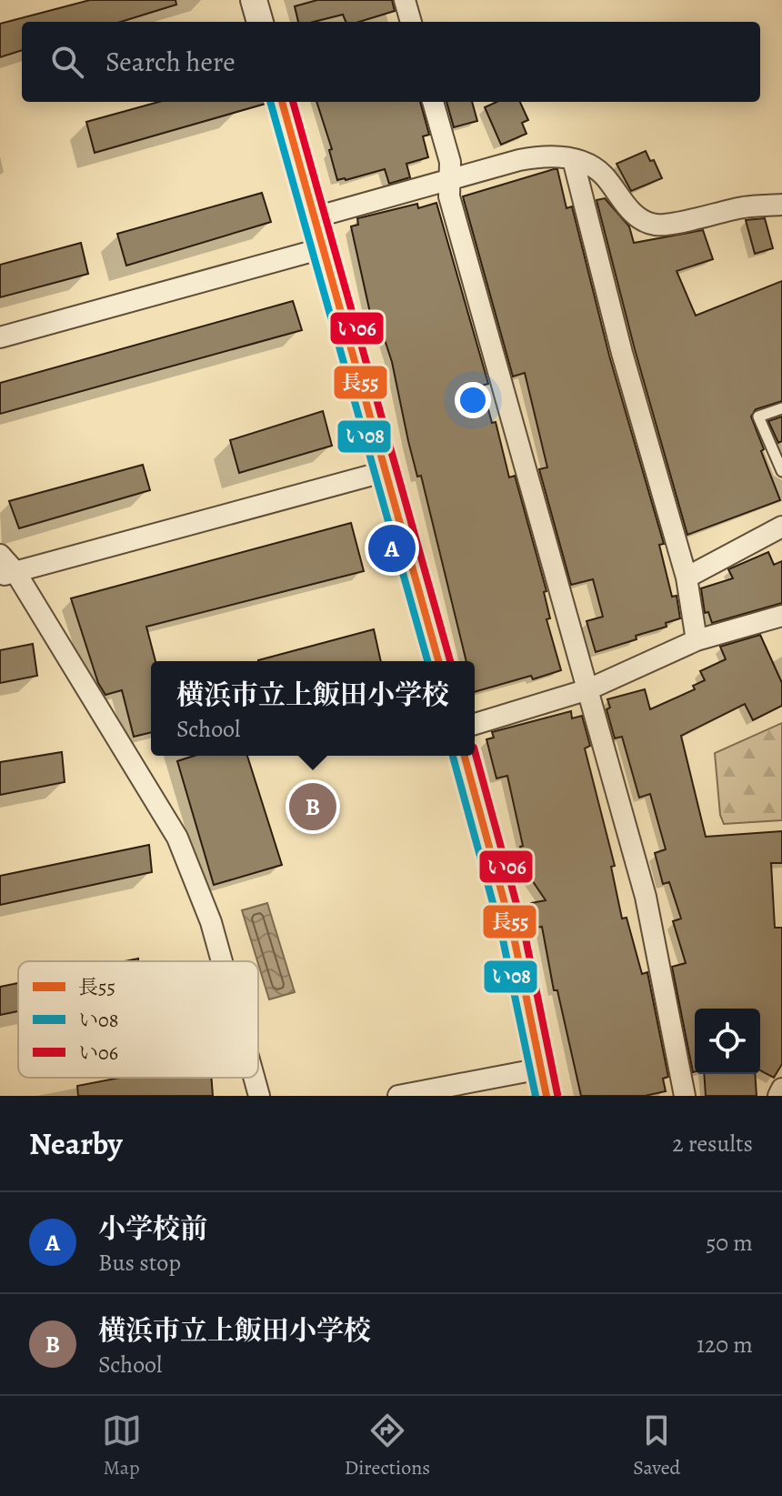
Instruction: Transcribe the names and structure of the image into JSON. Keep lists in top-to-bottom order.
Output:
{
  "lines": ["transit line 長55", "transit line い08", "transit line い06"],
  "legend": ["長55", "い08", "い06"],
  "page": {
    "search": "Search here",
    "pins": ["A", "B"],
    "popup": ["横浜市立上飯田小学校", "School"],
    "heading": ["Nearby", "2 results"],
    "list": [
      {
        "mark": "A",
        "name": "小学校前",
        "note": "Bus stop",
        "value": "50 m"
      },
      {
        "mark": "B",
        "name": "横浜市立上飯田小学校",
        "note": "School",
        "value": "120 m"
      }
    ],
    "nav": ["Map", "Directions", "Saved"]
  }
}
